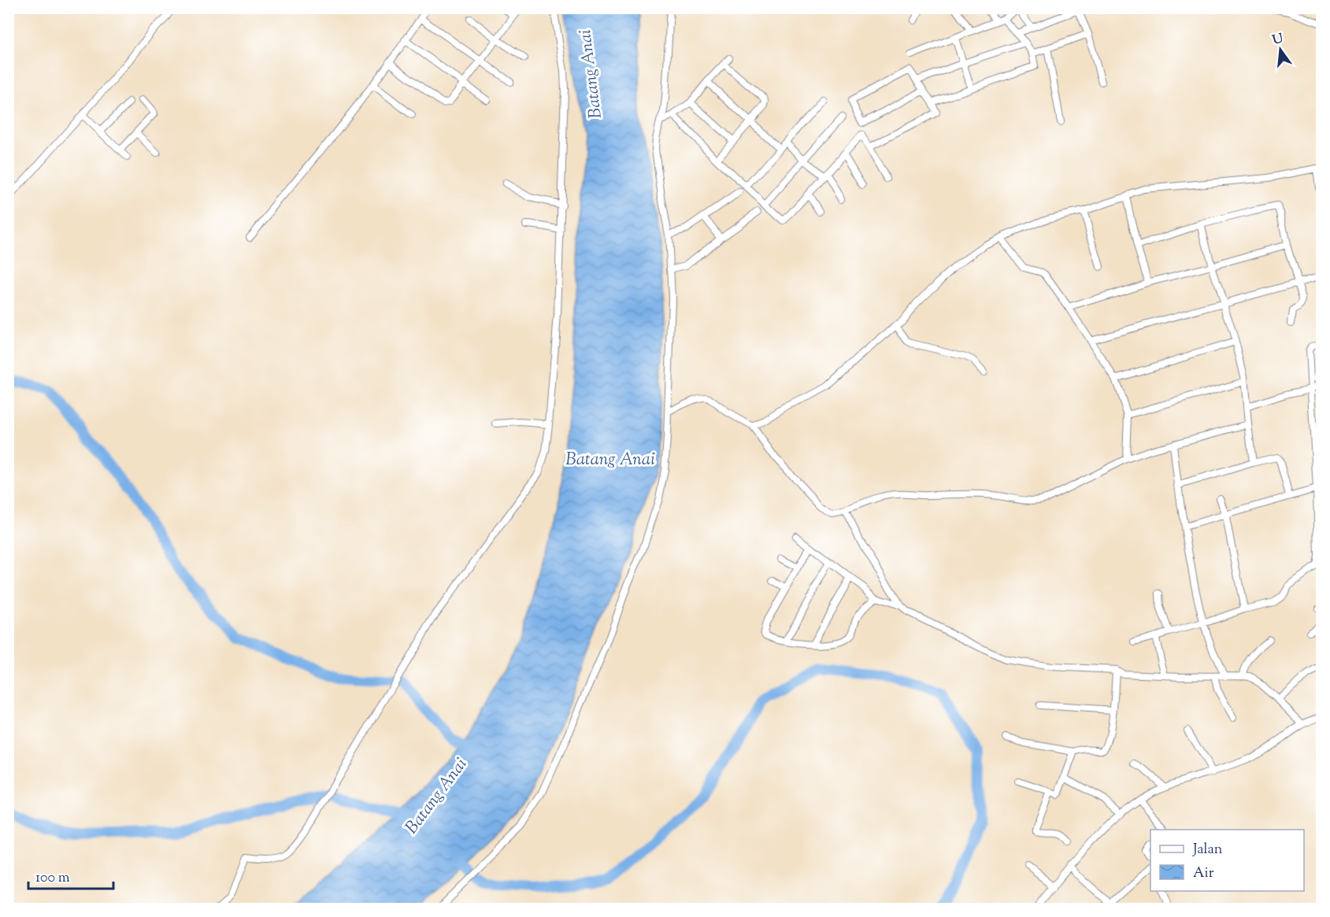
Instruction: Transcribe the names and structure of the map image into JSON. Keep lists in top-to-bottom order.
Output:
{
  "water": ["Batang Anai"],
  "legend": ["Jalan", "Air"],
  "scale_bar": "100 m",
  "north": "top"
}
